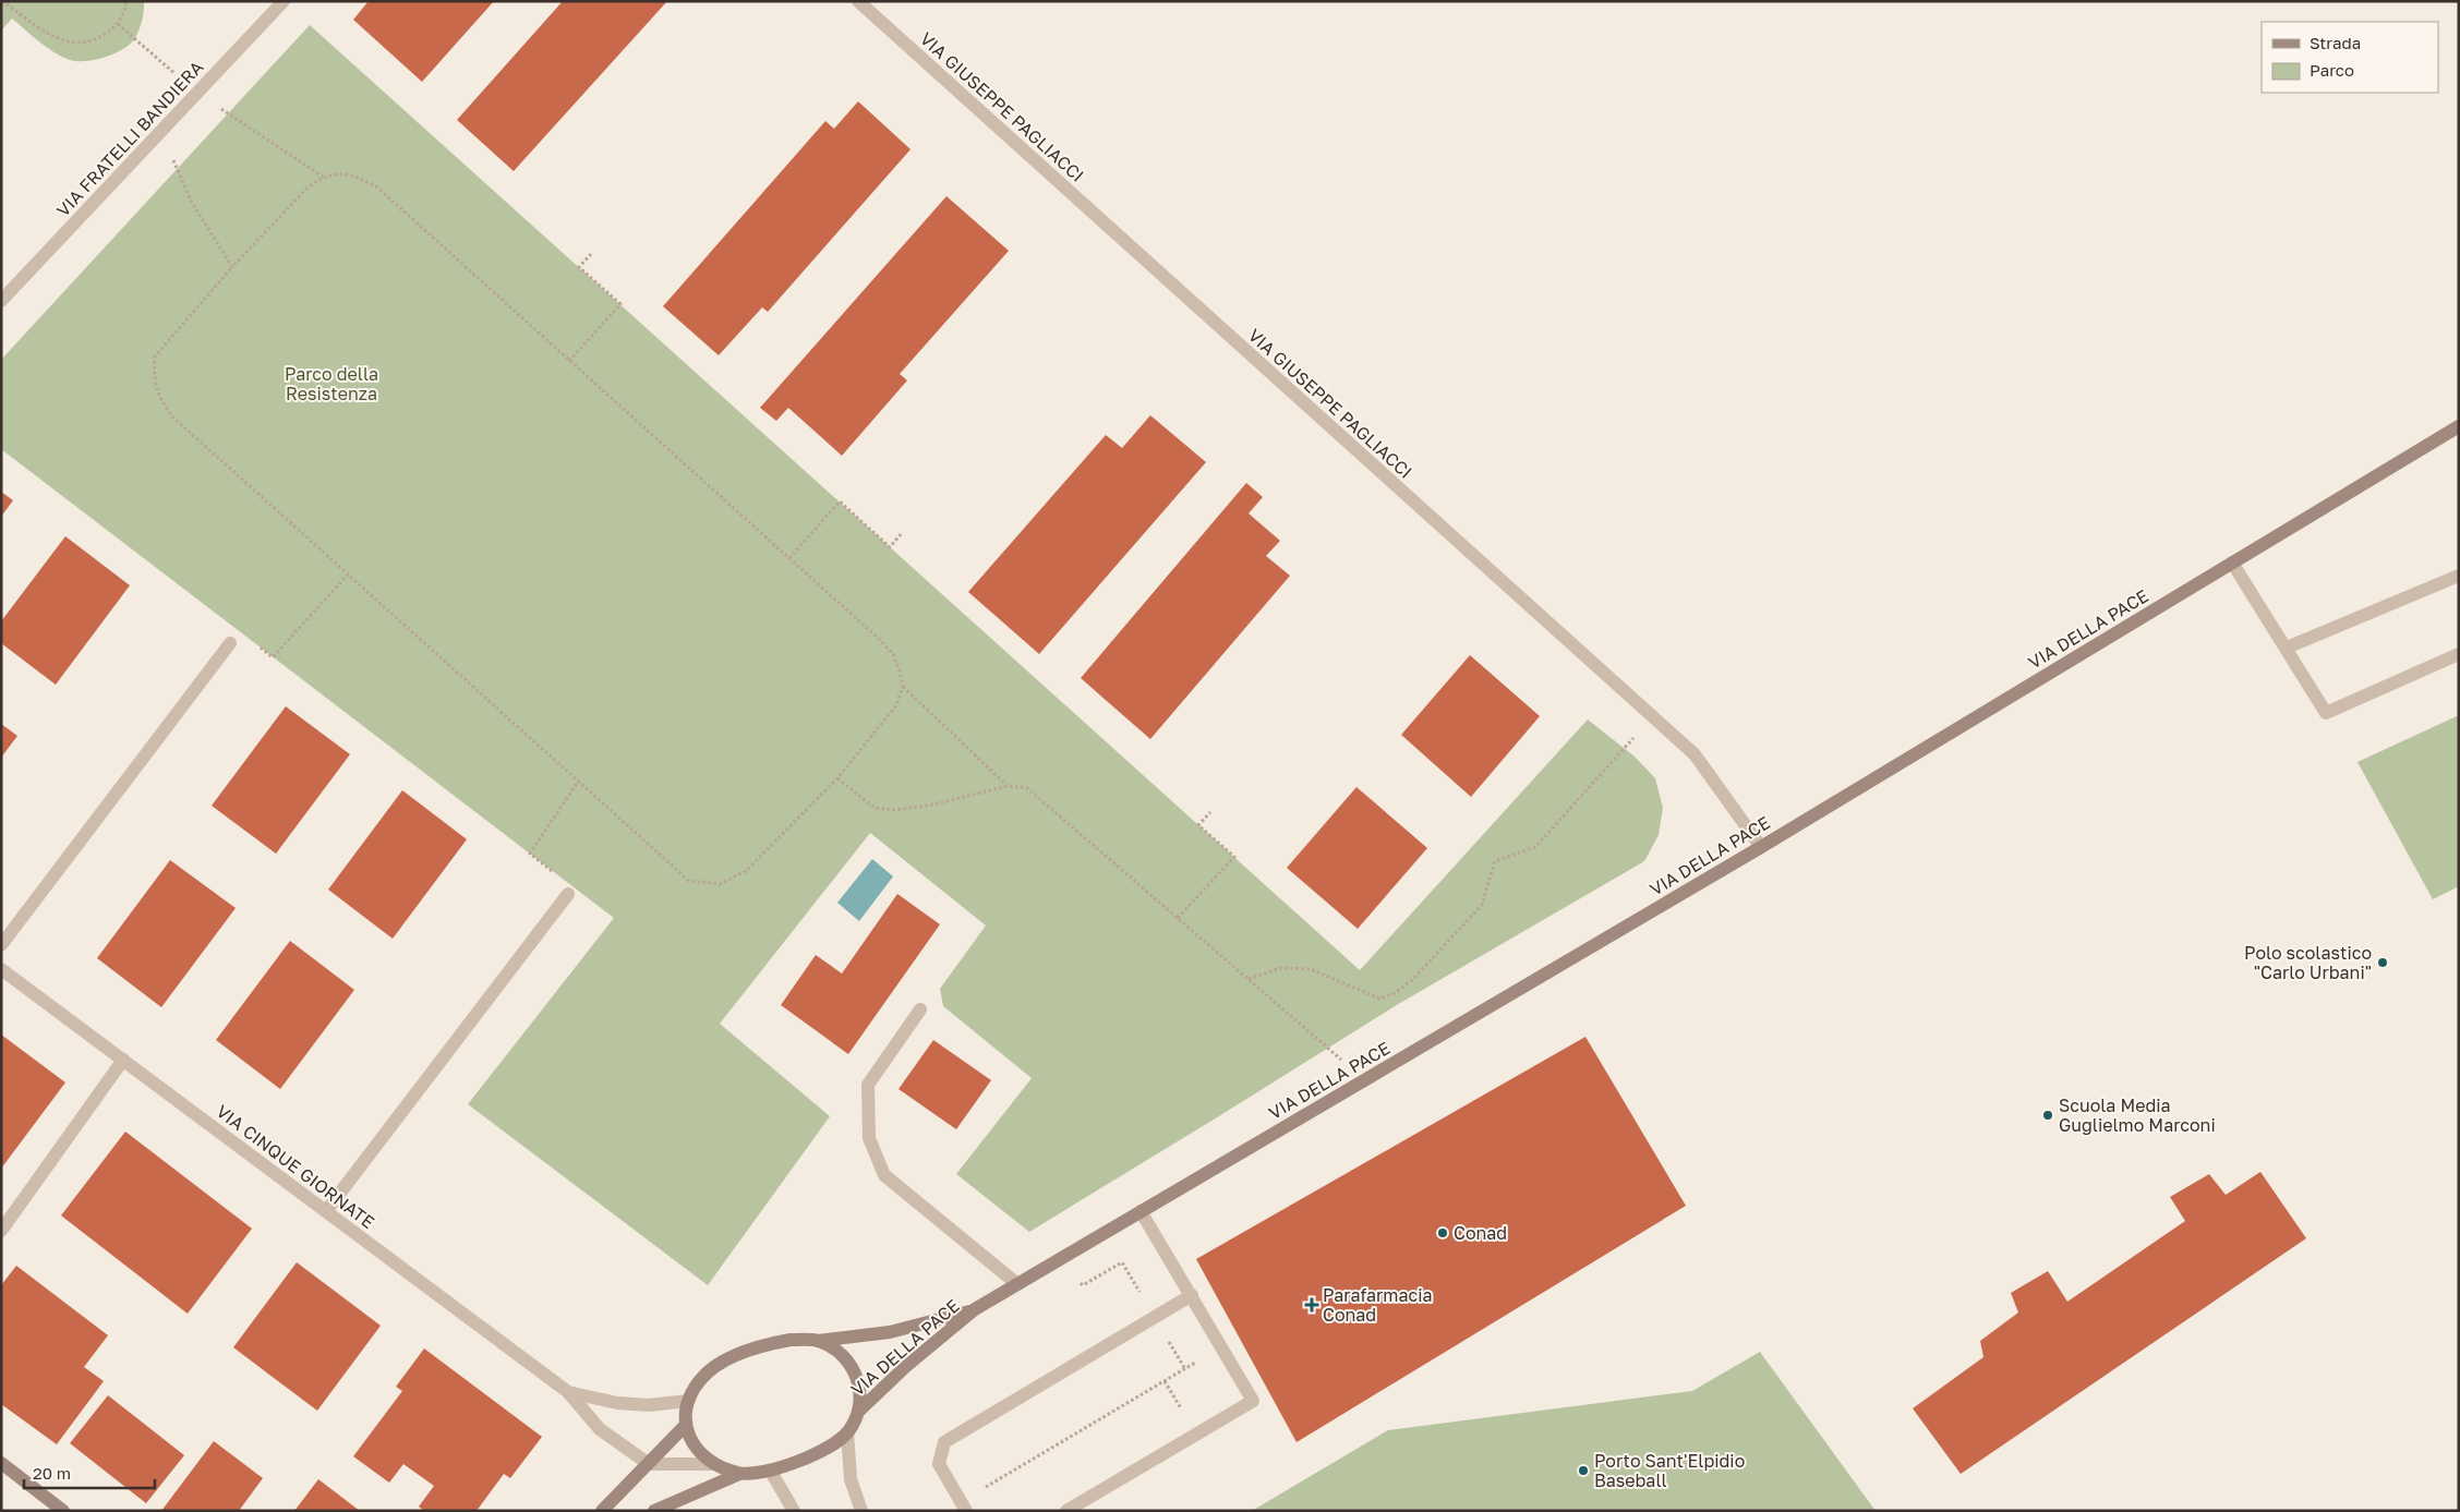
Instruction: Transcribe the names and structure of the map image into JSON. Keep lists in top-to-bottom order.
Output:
{
  "streets": {
    "street": [
      "VIA GIUSEPPE PAGLIACCI",
      "VIA FRATELLI BANDIERA",
      "VIA DELLA PACE",
      "VIA CINQUE GIORNATE"
    ]
  },
  "crossings": [
    ["VIA GIUSEPPE PAGLIACCI", "VIA DELLA PACE"],
    ["VIA DELLA PACE", "VIA CINQUE GIORNATE"]
  ],
  "parks": ["Parco della Resistenza"],
  "places": {
    "other": [
      "Polo scolastico \"Carlo Urbani\"",
      "Scuola Media Guglielmo Marconi",
      "Conad",
      "Porto Sant'Elpidio Baseball"
    ],
    "health": ["Parafarmacia Conad"]
  },
  "legend": ["Strada", "Parco"],
  "scale_bar": "20 m"
}
